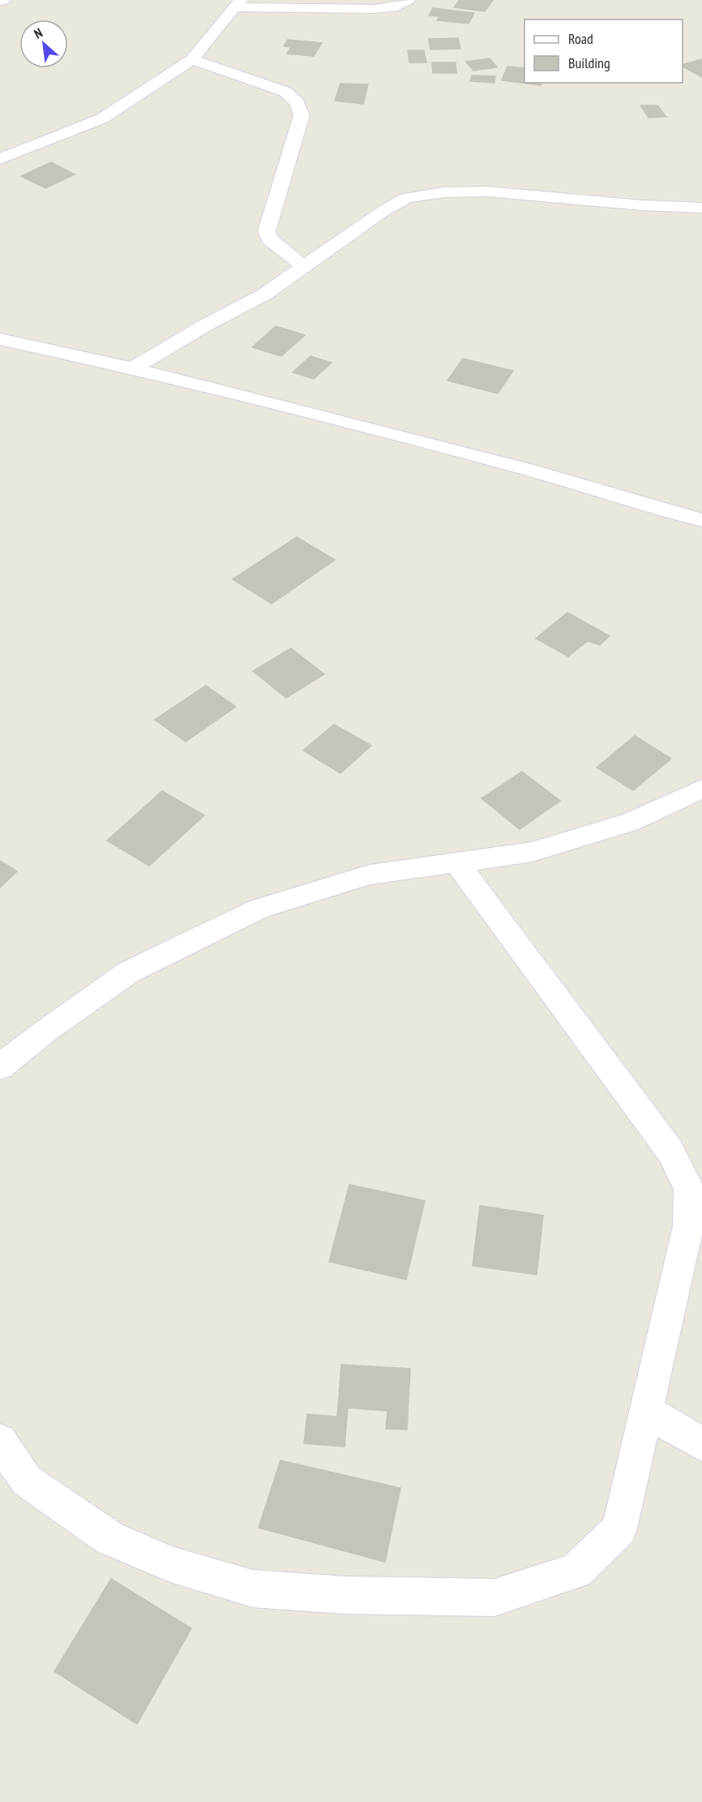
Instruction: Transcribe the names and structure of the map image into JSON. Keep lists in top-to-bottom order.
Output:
{
  "legend": ["Road", "Building"],
  "north": "top left"
}
